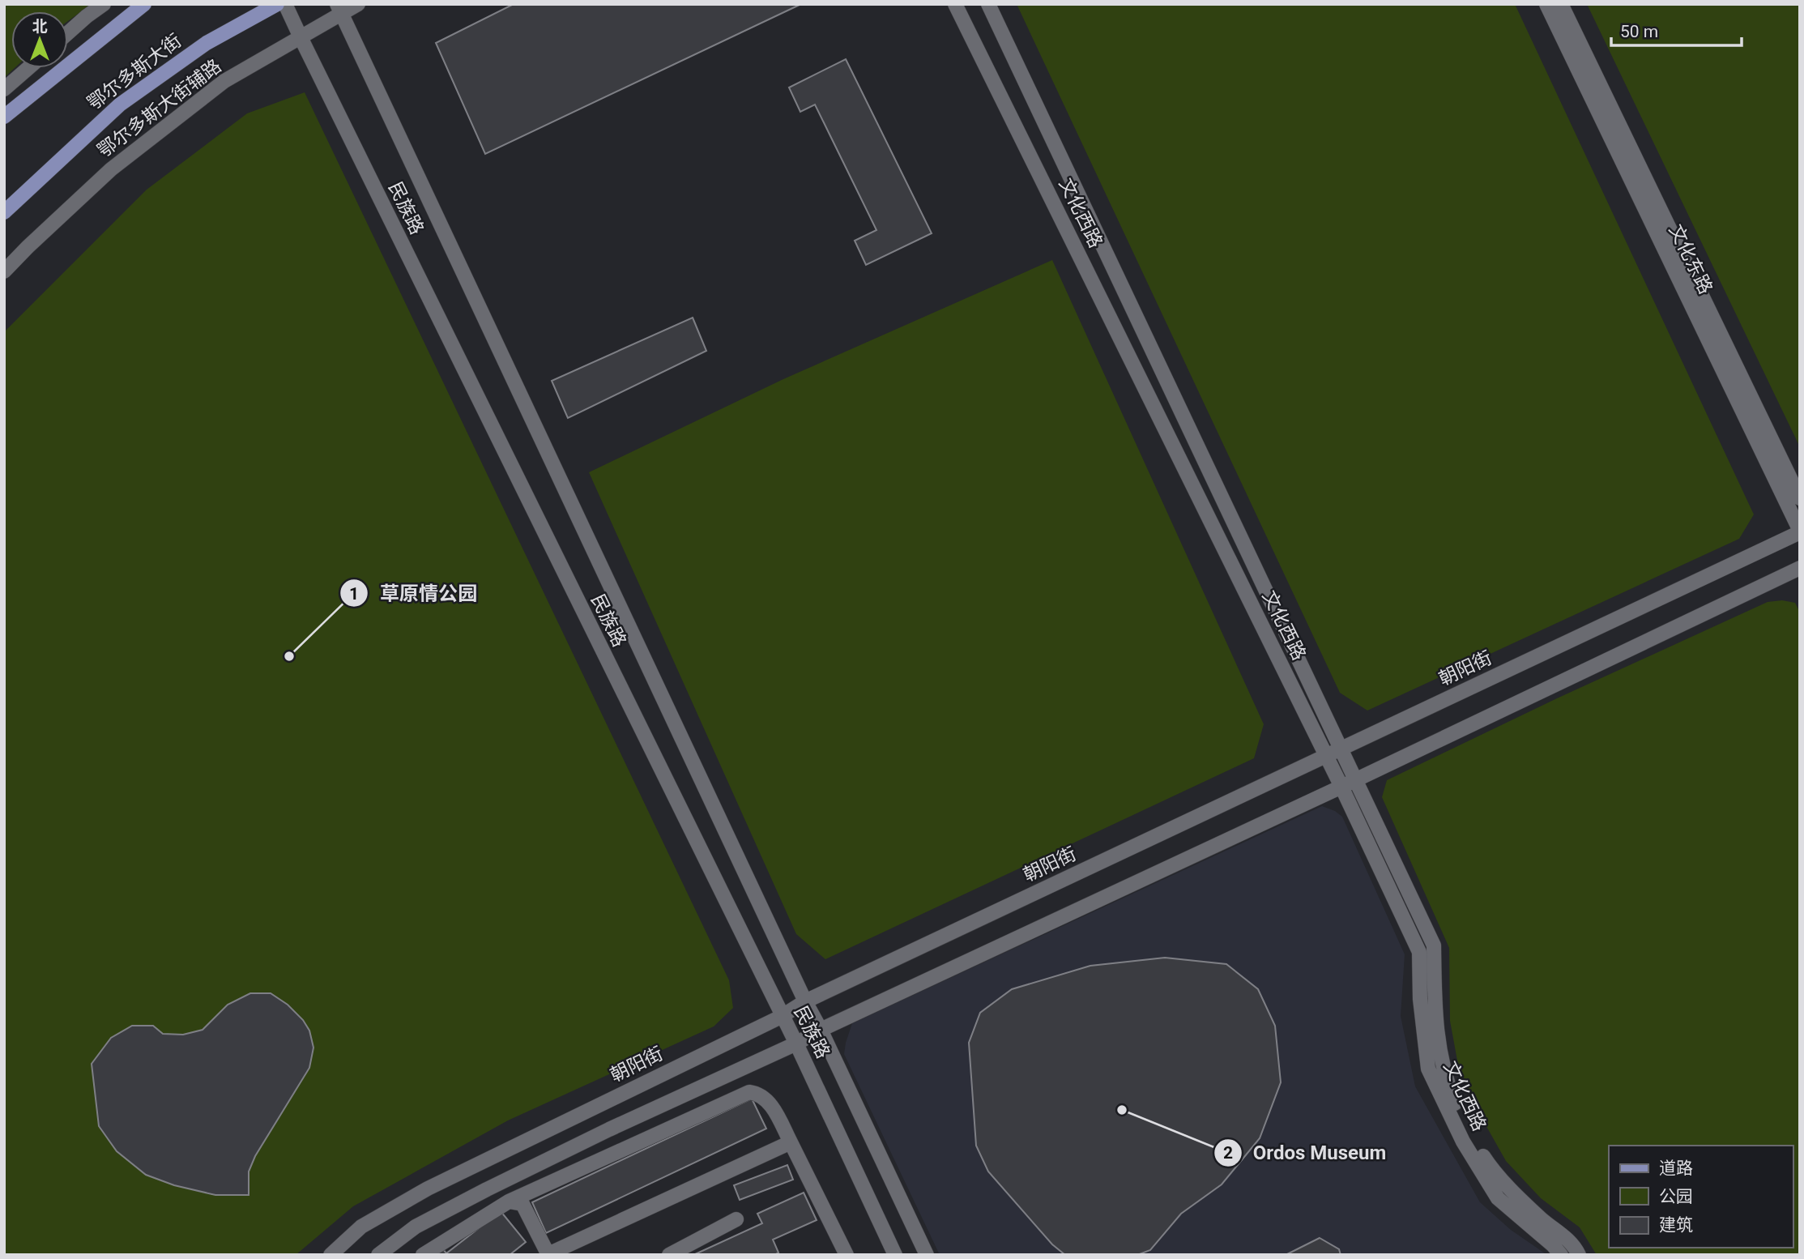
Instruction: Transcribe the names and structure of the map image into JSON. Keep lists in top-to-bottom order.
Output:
{
  "streets": {
    "main road": ["鄂尔多斯大街"],
    "street": [
      "鄂尔多斯大街辅路",
      "民族路",
      "文化西路",
      "文化东路",
      "朝阳街"
    ]
  },
  "crossings": [
    ["鄂尔多斯大街辅路", "民族路"],
    ["民族路", "朝阳街"],
    ["文化西路", "朝阳街"],
    ["文化东路", "朝阳街"]
  ],
  "places": ["草原情公园", "Ordos Museum"],
  "legend": ["道路", "公园", "建筑"],
  "scale_bar": "50 m",
  "north": "top"
}
